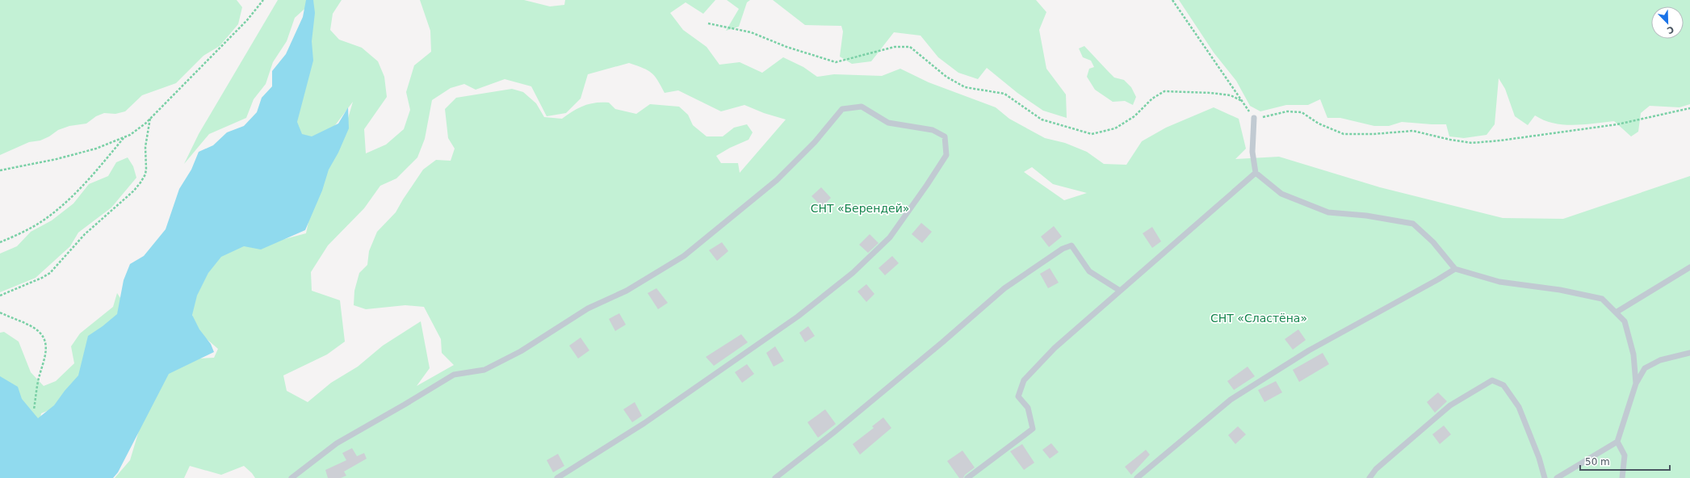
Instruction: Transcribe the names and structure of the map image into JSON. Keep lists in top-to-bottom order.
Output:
{
  "parks": ["СНТ «Берендей»", "СНТ «Сластёна»"],
  "scale_bar": "50 m",
  "north": "bottom right"
}
